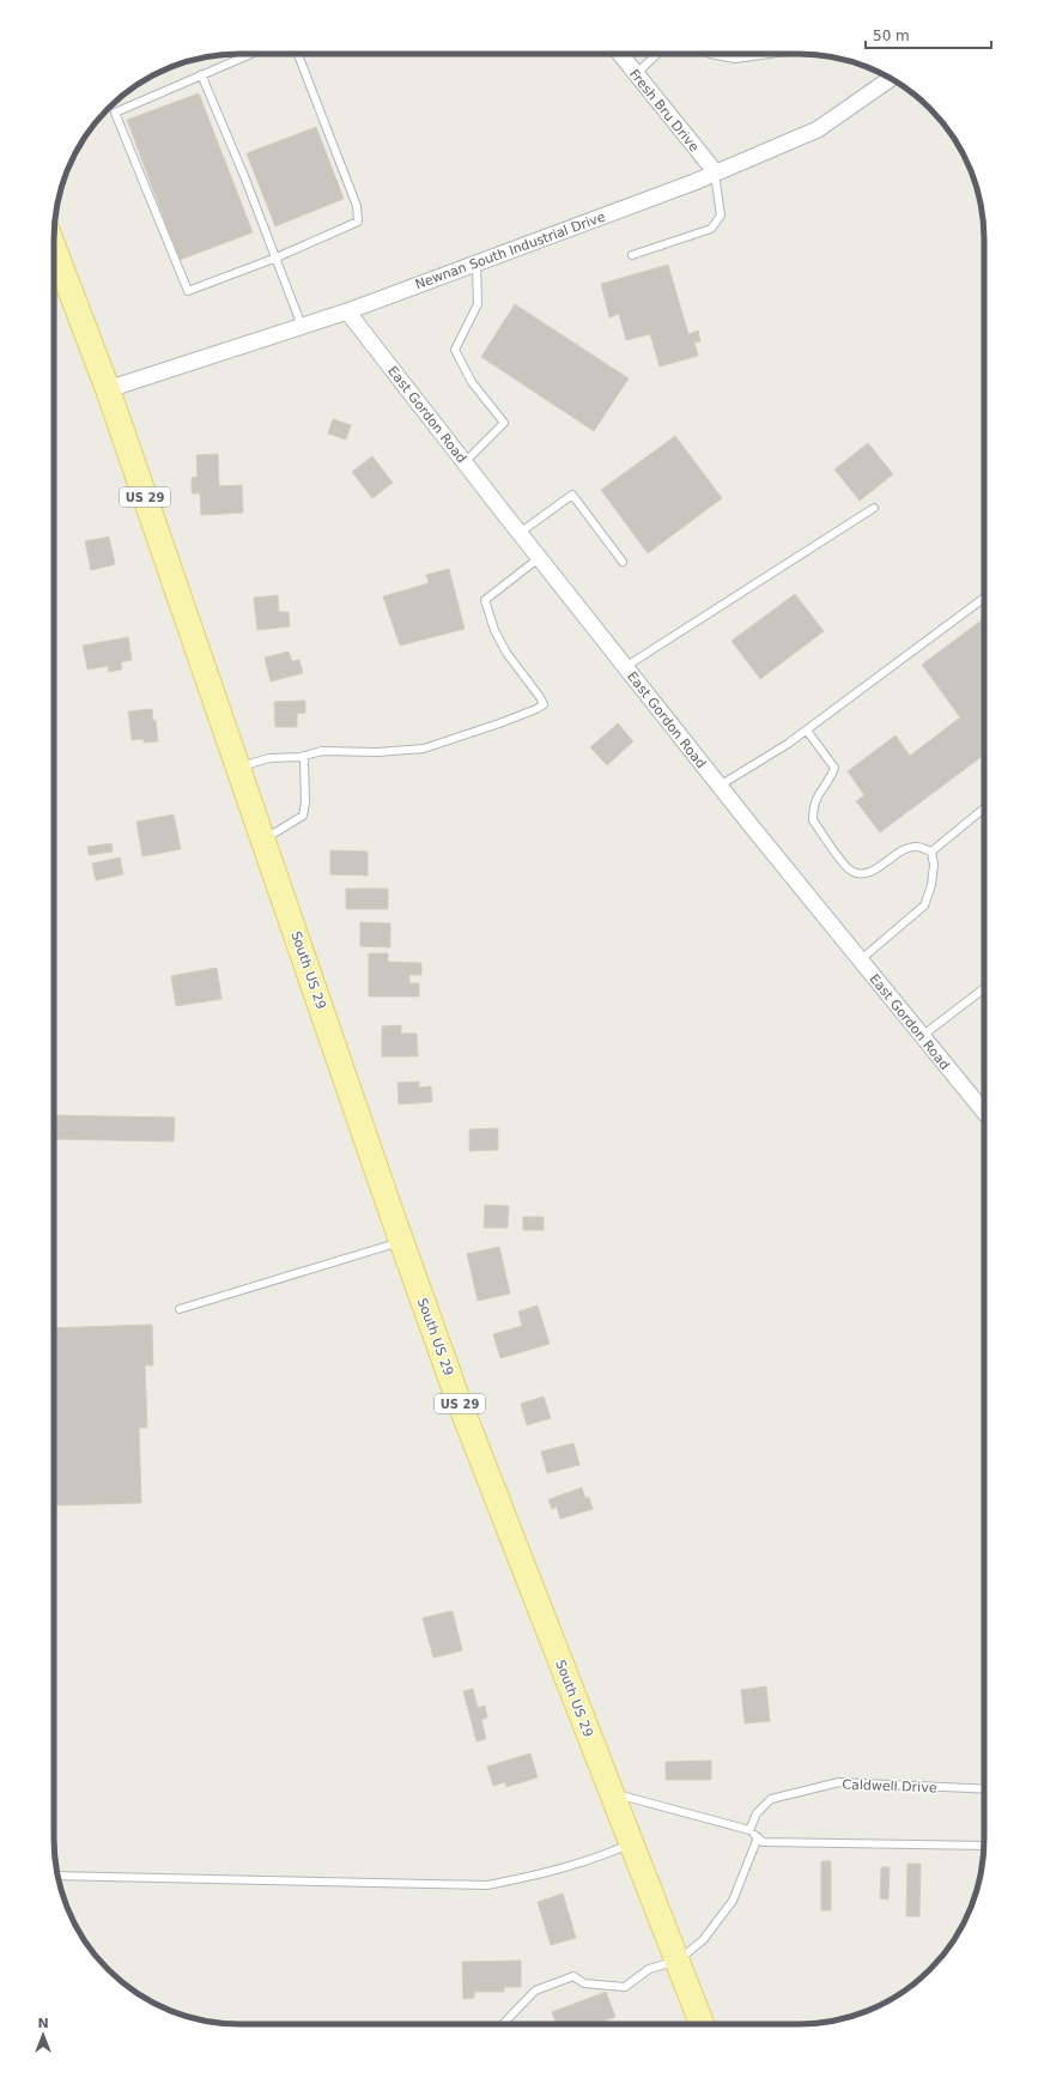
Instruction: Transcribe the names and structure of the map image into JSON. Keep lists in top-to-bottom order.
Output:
{
  "streets": {
    "main road": ["US 29", "South US 29"],
    "street": ["Fresh Bru Drive", "Newnan South Industrial Drive", "East Gordon Road"],
    "lane": ["Caldwell Drive"]
  },
  "crossings": [
    ["Fresh Bru Drive", "Newnan South Industrial Drive"],
    ["Newnan South Industrial Drive", "East Gordon Road"],
    ["Newnan South Industrial Drive", "US 29"],
    ["US 29", "South US 29"]
  ],
  "scale_bar": "50 m",
  "north": "top"
}
